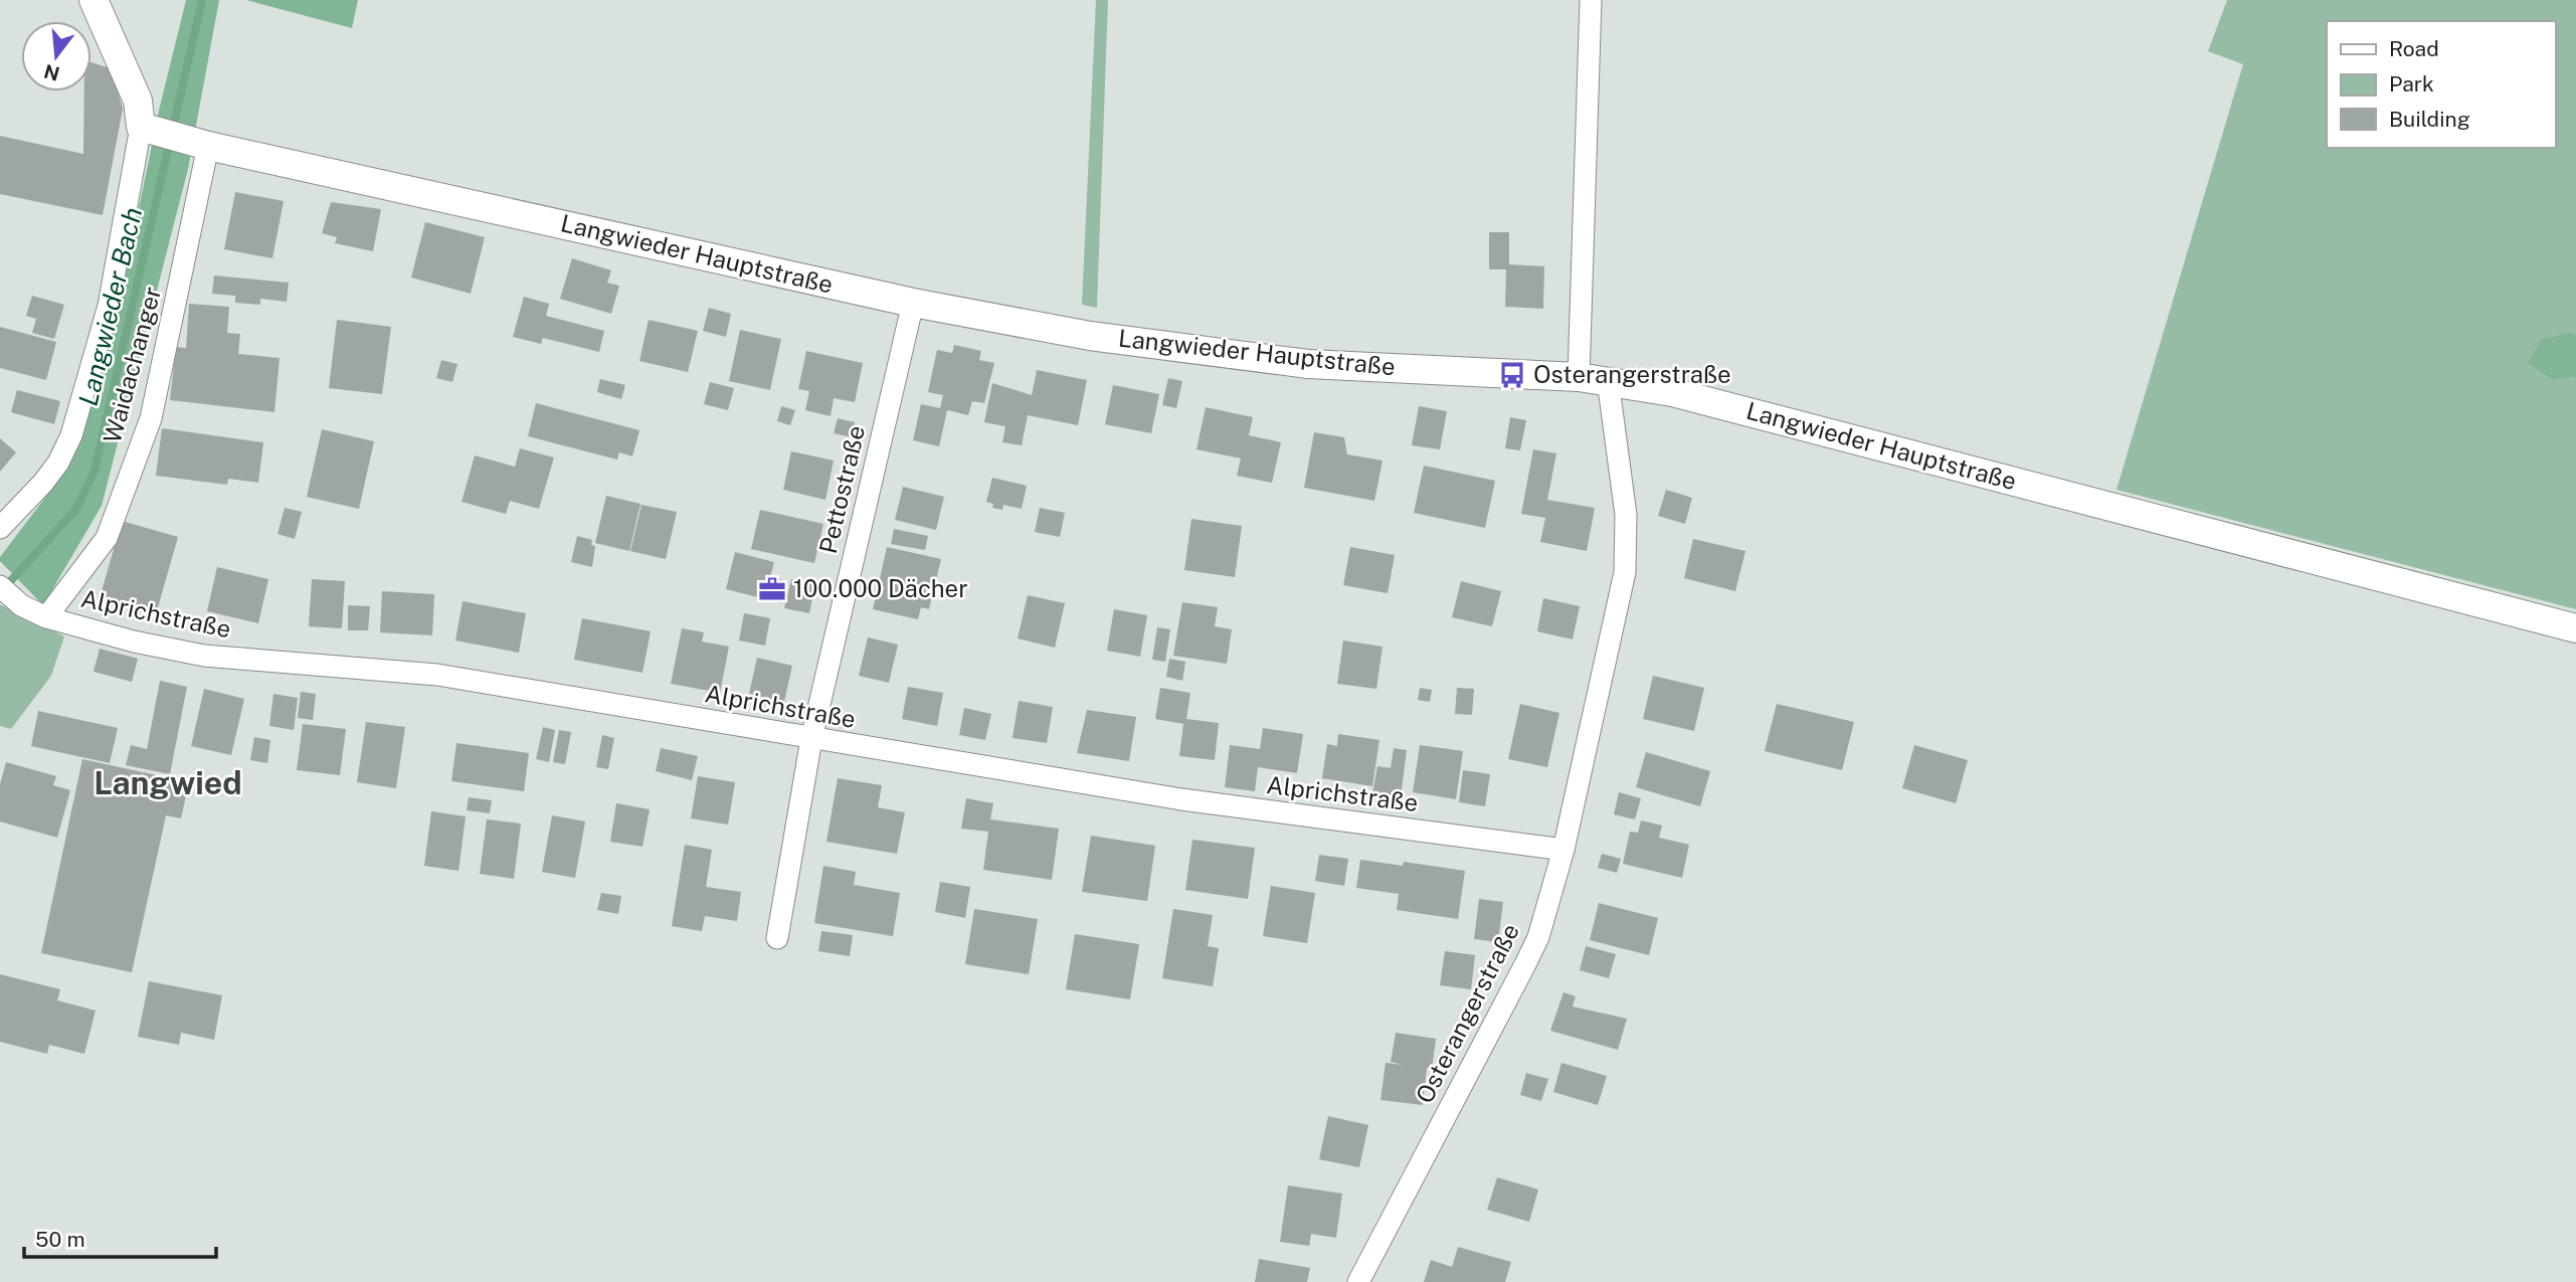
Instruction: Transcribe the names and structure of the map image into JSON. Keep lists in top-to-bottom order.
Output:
{
  "streets": {
    "street": [
      "Langwieder Hauptstraße",
      "Waidachanger",
      "Pettostraße",
      "Alprichstraße",
      "Osterangerstraße"
    ]
  },
  "crossings": [
    ["Langwieder Hauptstraße", "Waidachanger"],
    ["Langwieder Hauptstraße", "Pettostraße"],
    ["Langwieder Hauptstraße", "Osterangerstraße"],
    ["Waidachanger", "Alprichstraße"],
    ["Pettostraße", "Alprichstraße"],
    ["Alprichstraße", "Osterangerstraße"]
  ],
  "districts": ["Langwied"],
  "water": ["Langwieder Bach"],
  "places": {
    "bus stop": ["Osterangerstraße"],
    "office": ["100.000 Dächer"]
  },
  "legend": ["Road", "Park", "Building"],
  "scale_bar": "50 m",
  "north": "bottom"
}
